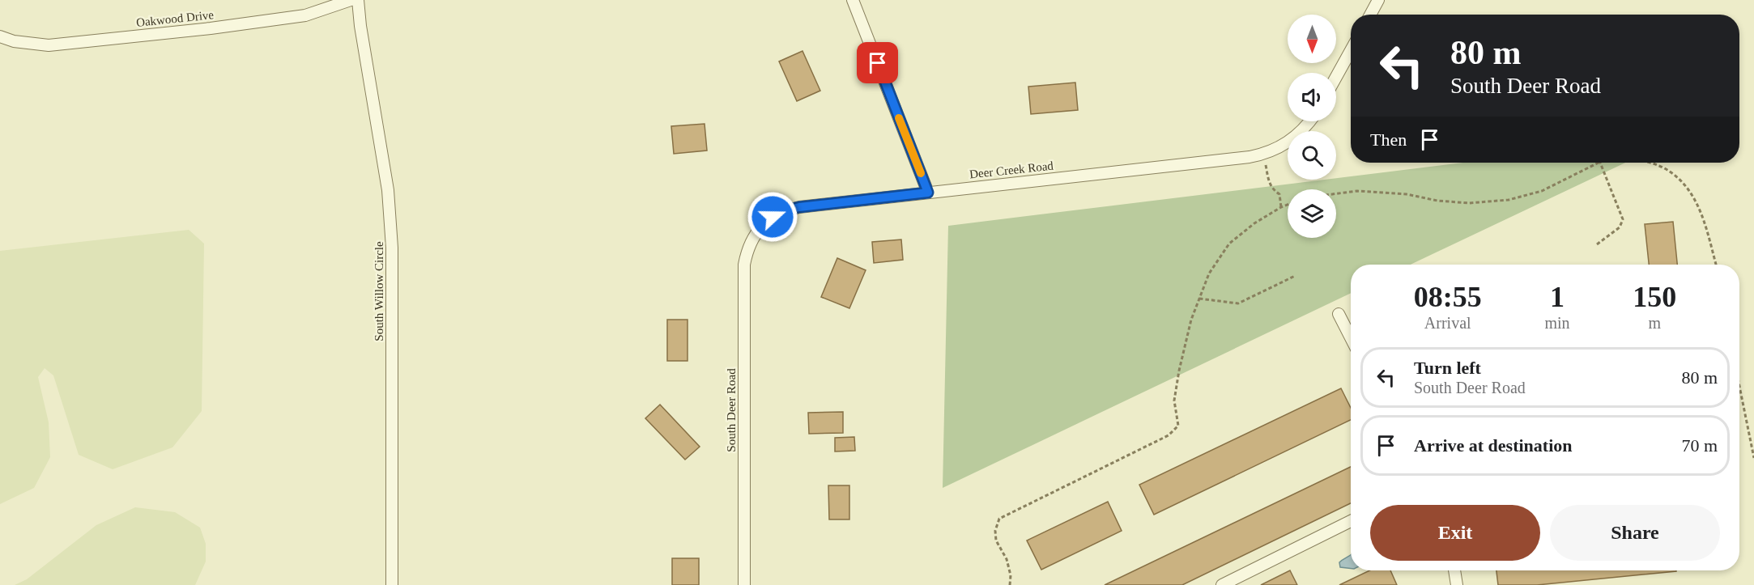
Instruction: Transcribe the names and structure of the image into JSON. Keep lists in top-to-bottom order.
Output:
{
  "streets": {
    "street": [
      "Oakwood Drive",
      "Deer Creek Road",
      "South Willow Circle",
      "South Deer Road"
    ]
  },
  "crossings": [
    ["Deer Creek Road", "South Deer Road"]
  ],
  "north": "bottom",
  "page": {
    "turn": ["80 m", "South Deer Road"],
    "then": "Then",
    "eta": [
      "08:55",
      "Arrival",
      "1",
      "min",
      "150",
      "m"
    ],
    "list": [
      {
        "name": "Turn left",
        "note": "South Deer Road",
        "value": "80 m"
      },
      {
        "name": "Arrive at destination",
        "value": "70 m"
      }
    ],
    "buttons": ["Exit", "Share"]
  }
}
